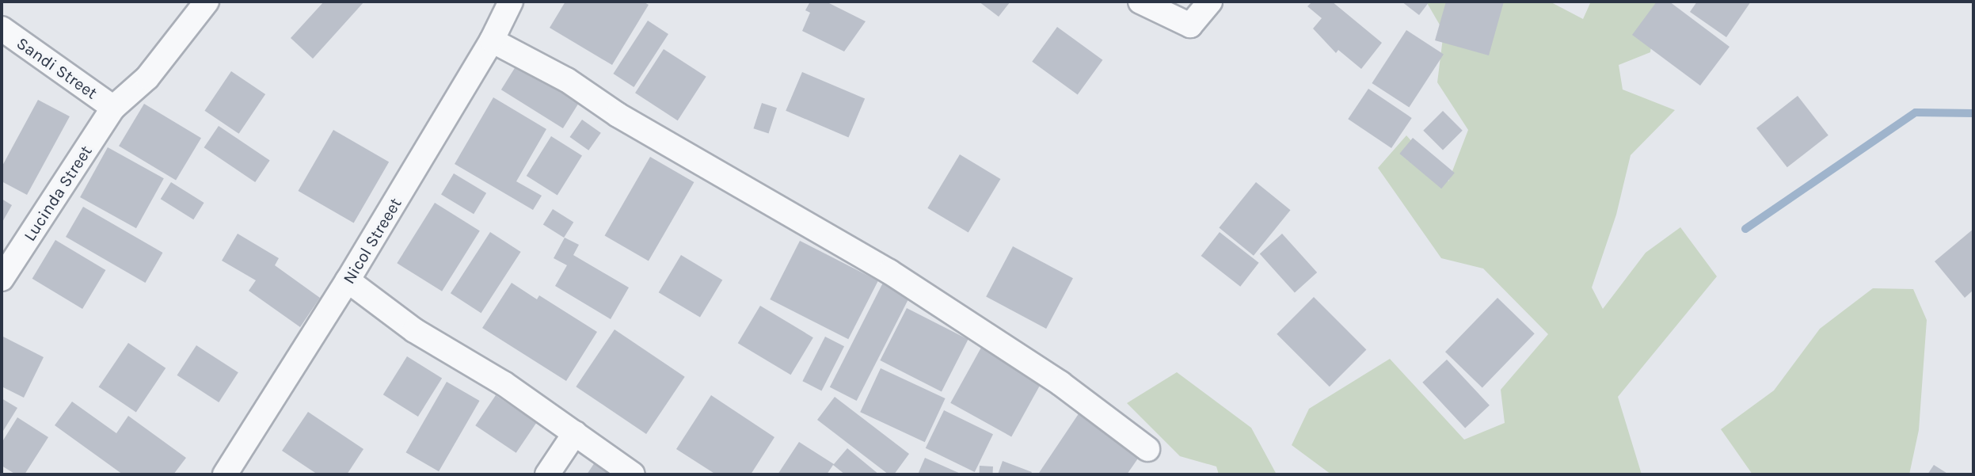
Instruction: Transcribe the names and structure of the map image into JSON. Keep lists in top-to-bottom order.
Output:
{
  "streets": {
    "street": ["Sandi Street", "Lucinda Street", "Nicol Streeet"]
  },
  "crossings": [
    ["Sandi Street", "Lucinda Street"]
  ]
}
